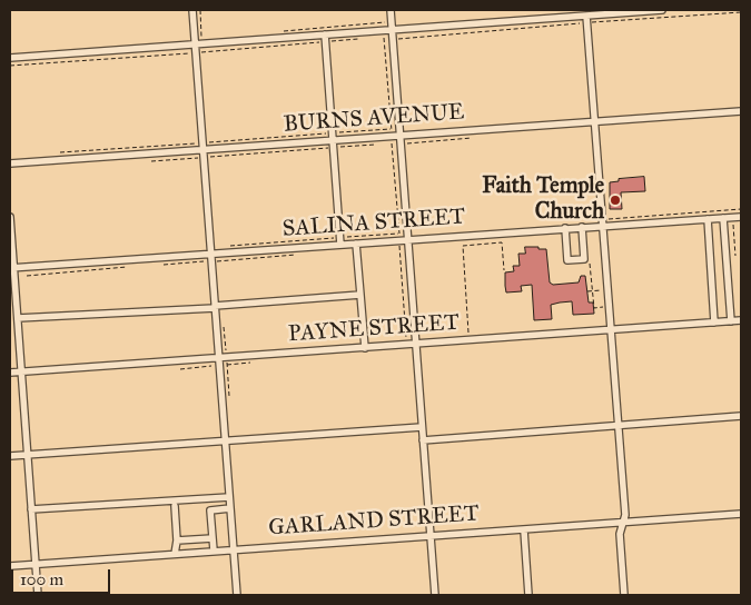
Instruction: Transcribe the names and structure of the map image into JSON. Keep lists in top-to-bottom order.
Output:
{
  "streets": {
    "street": [
      "BURNS AVENUE",
      "SALINA STREET",
      "PAYNE STREET",
      "GARLAND STREET"
    ]
  },
  "places": ["Faith Temple Church"],
  "scale_bar": "100 m"
}
